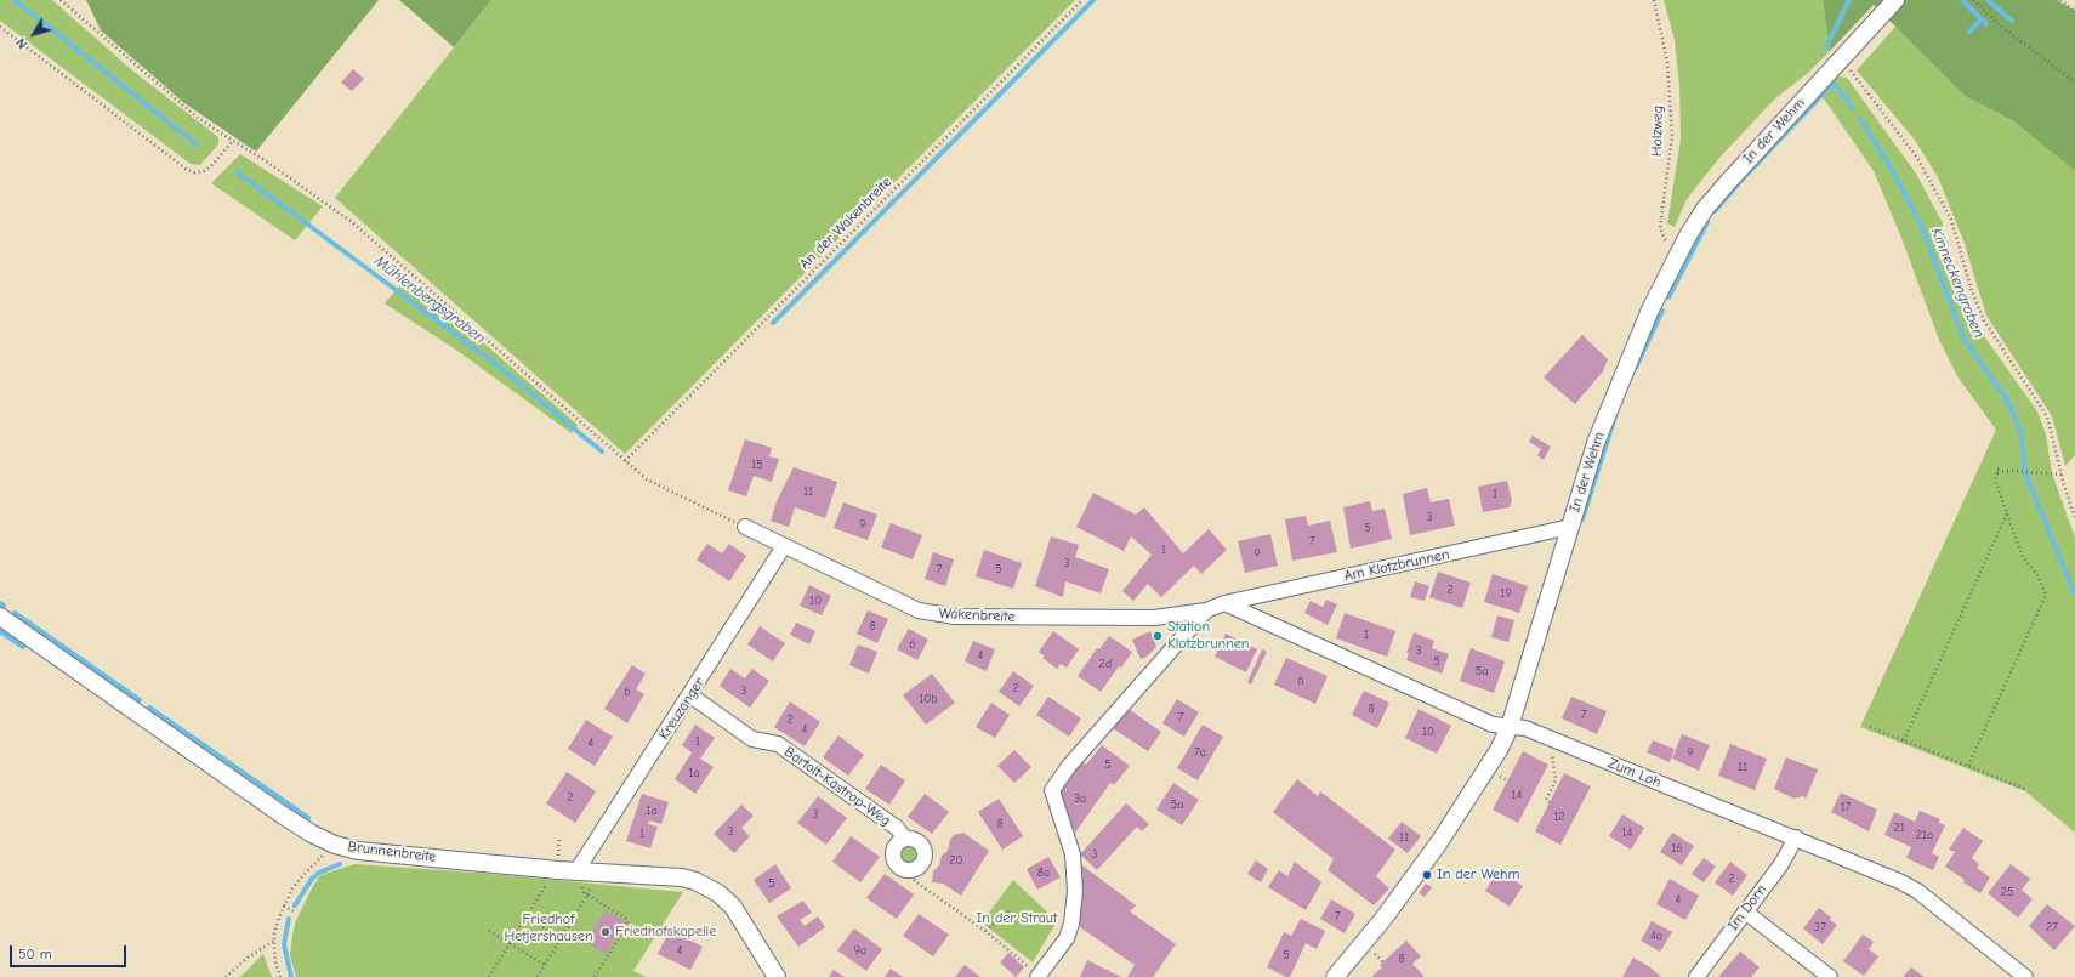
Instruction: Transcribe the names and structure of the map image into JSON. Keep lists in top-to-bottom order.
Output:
{
  "streets": {
    "street": [
      "In der Wehm",
      "Am Klotzbrunnen",
      "Wakenbreite",
      "Kreuzanger",
      "Zum Loh",
      "Bartolt-Kastrop-Weg",
      "Brunnenbreite",
      "Im Dorn"
    ],
    "path": ["Holzweg", "An der Wakenbreite"]
  },
  "crossings": [
    ["Holzweg", "In der Wehm"],
    ["In der Wehm", "Am Klotzbrunnen"],
    ["In der Wehm", "Zum Loh"],
    ["Am Klotzbrunnen", "Wakenbreite"],
    ["Am Klotzbrunnen", "Zum Loh"],
    ["Wakenbreite", "Kreuzanger"],
    ["Wakenbreite", "Zum Loh"],
    ["Kreuzanger", "Bartolt-Kastrop-Weg"],
    ["Kreuzanger", "Brunnenbreite"],
    ["Zum Loh", "Im Dorn"]
  ],
  "water": ["Kinneckengraben", "Mühlenbergsgraben"],
  "parks": ["In der Straut", "Friedhof Hetjershausen"],
  "places": ["Station Klotzbrunnen", "In der Wehm", "Friedhofskapelle"],
  "house_numbers": [
    "15",
    "11",
    "1",
    "3",
    "9",
    "5",
    "7",
    "1",
    "9",
    "3",
    "7",
    "5",
    "2",
    "19",
    "10",
    "8",
    "1",
    "6",
    "3",
    "4",
    "5",
    "2d",
    "5a",
    "6",
    "2",
    "3",
    "6",
    "10b",
    "8",
    "7",
    "7",
    "2",
    "4",
    "10",
    "1",
    "4",
    "7a",
    "9",
    "5",
    "11",
    "1a",
    "14",
    "2",
    "3a",
    "5a",
    "17",
    "1a",
    "3",
    "12",
    "8",
    "21",
    "3",
    "14",
    "1",
    "21a",
    "11",
    "16",
    "3",
    "20",
    "8a",
    "2",
    "5",
    "25",
    "4",
    "7",
    "37",
    "27",
    "4a",
    "4",
    "9a",
    "5",
    "8"
  ],
  "scale_bar": "50 m",
  "north": "bottom left"
}
